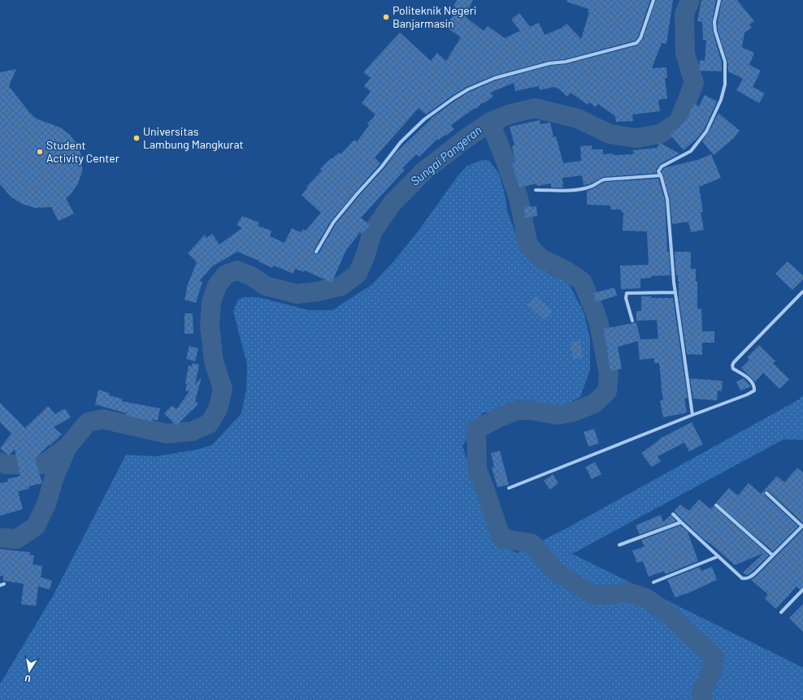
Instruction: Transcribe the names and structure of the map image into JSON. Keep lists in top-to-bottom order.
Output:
{
  "water": ["Sungai Pangeran"],
  "places": ["Politeknik Negeri Banjarmasin", "Universitas Lambung Mangkurat", "Student Activity Center"],
  "north": "bottom"
}
